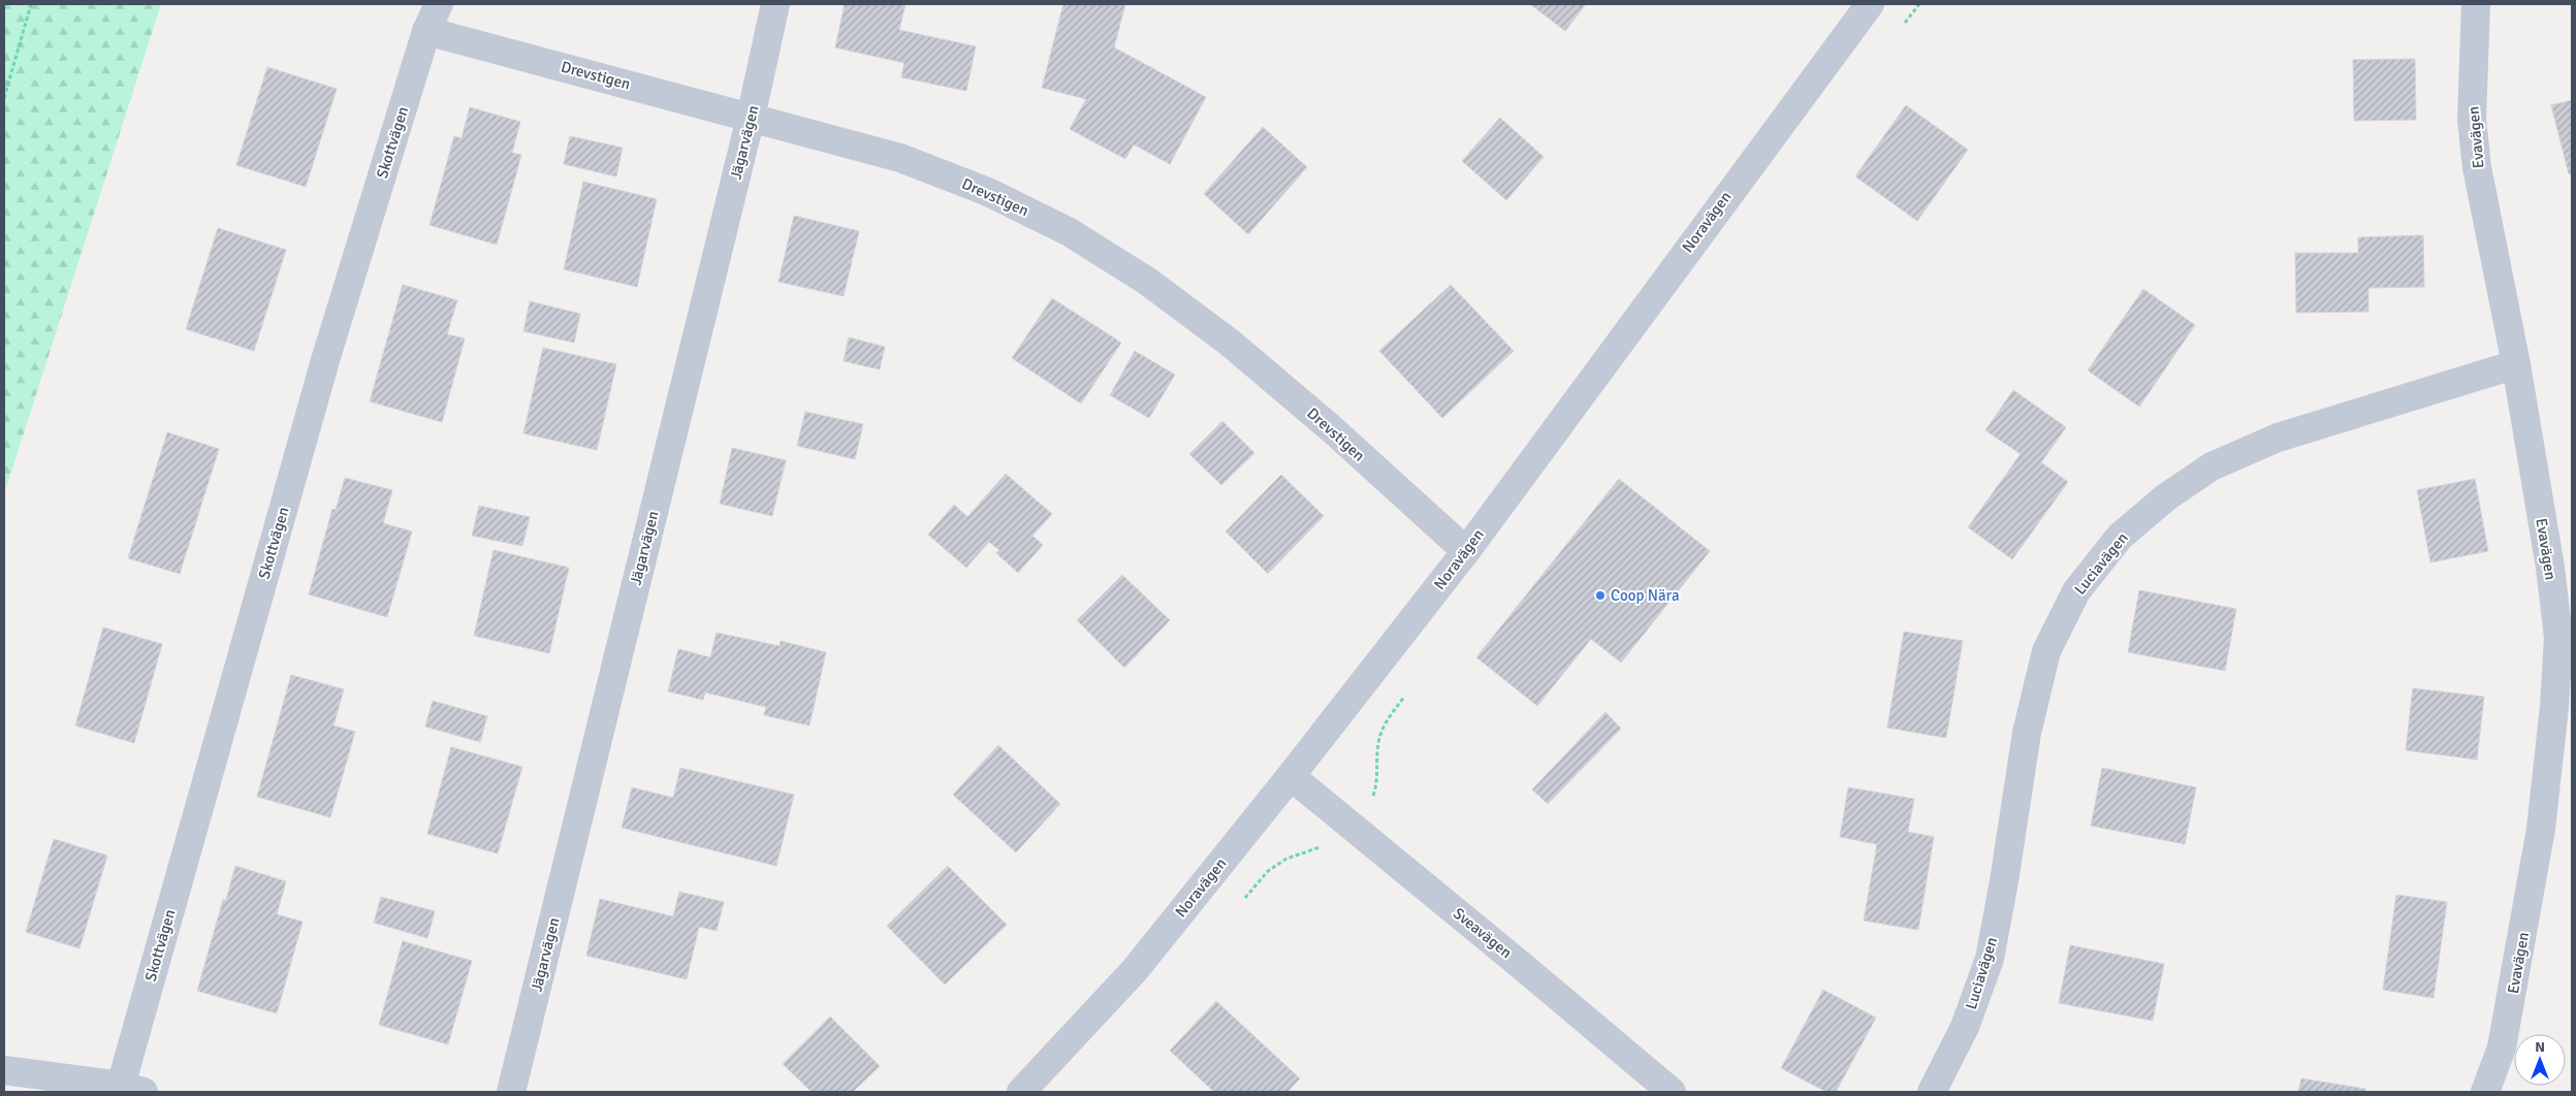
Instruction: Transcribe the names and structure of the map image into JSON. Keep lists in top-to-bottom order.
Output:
{
  "streets": {
    "street": [
      "Drevstigen",
      "Evavägen",
      "Skottvägen",
      "Jägarvägen",
      "Noravägen",
      "Luciavägen",
      "Sveavägen"
    ]
  },
  "crossings": [
    ["Drevstigen", "Skottvägen"],
    ["Drevstigen", "Jägarvägen"],
    ["Drevstigen", "Noravägen"],
    ["Evavägen", "Luciavägen"],
    ["Noravägen", "Sveavägen"]
  ],
  "places": ["Coop Nära"],
  "north": "top"
}
